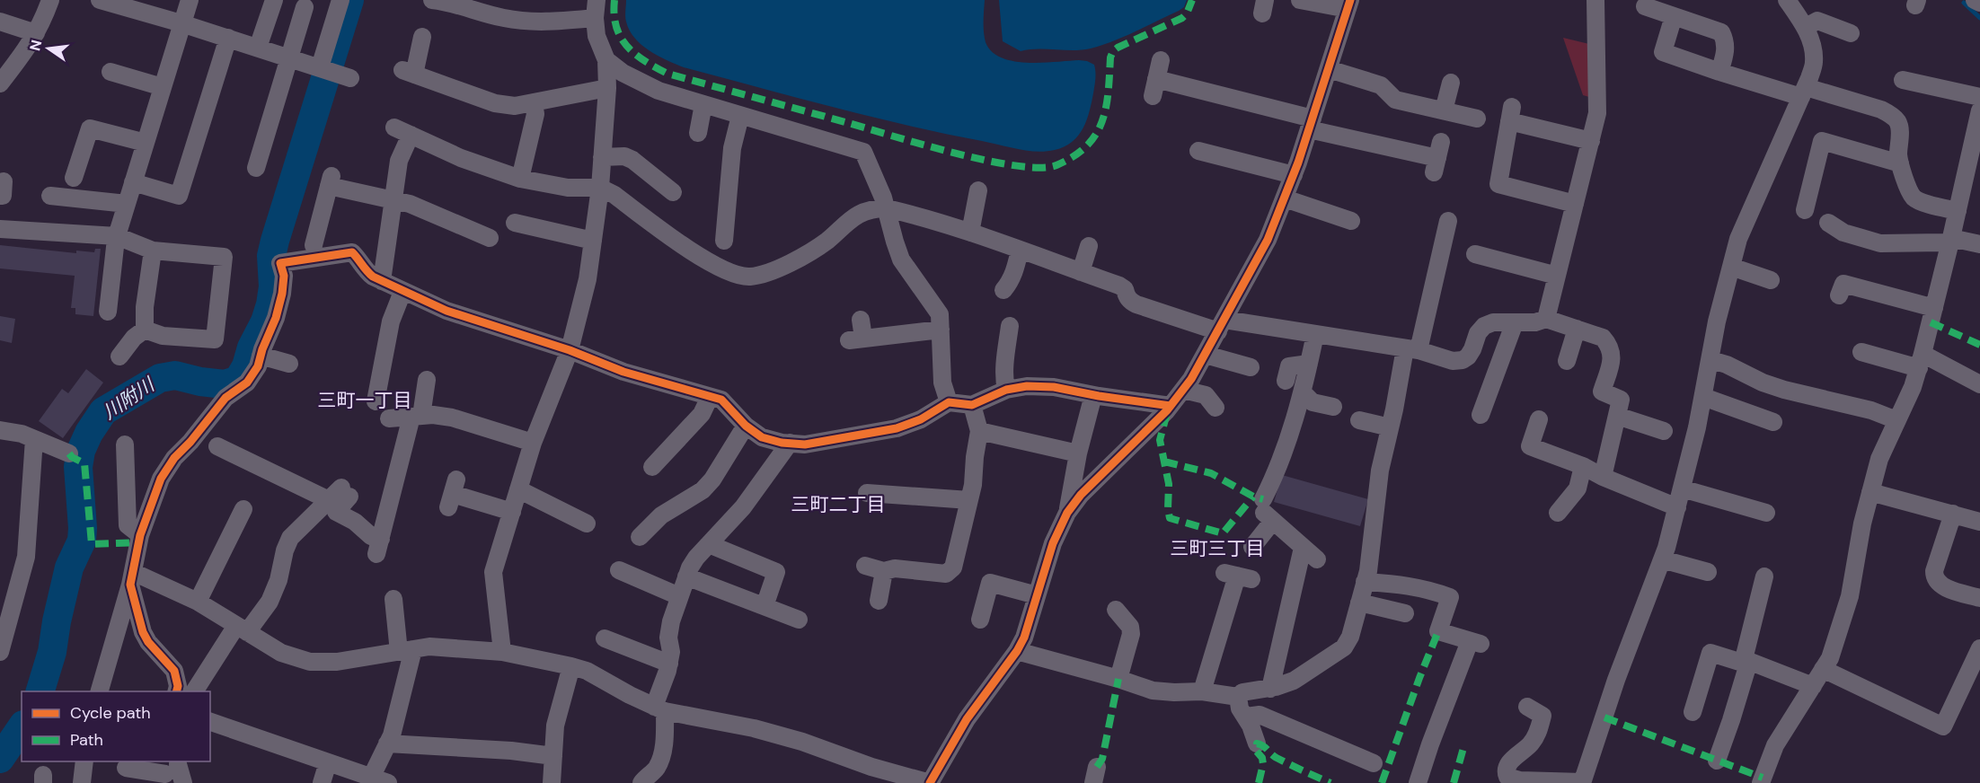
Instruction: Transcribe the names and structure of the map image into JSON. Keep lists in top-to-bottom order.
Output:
{
  "districts": ["三町一丁目", "三町二丁目", "三町三丁目"],
  "water": ["川附川"],
  "legend": ["Cycle path", "Path"],
  "north": "left"
}
